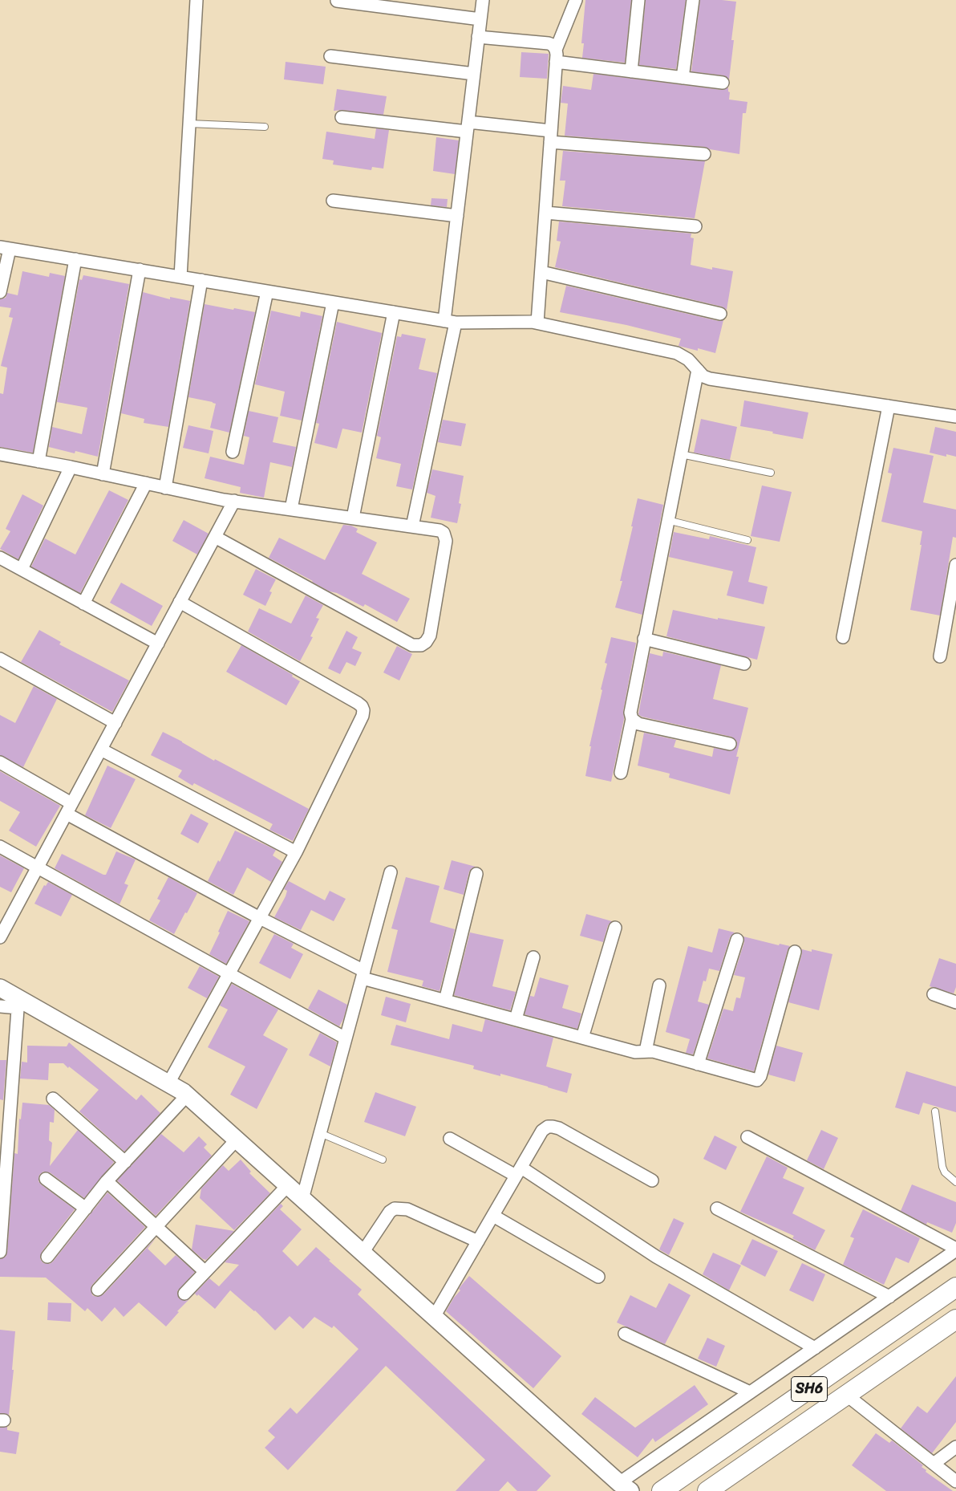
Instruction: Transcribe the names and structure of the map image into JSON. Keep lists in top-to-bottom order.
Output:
{
  "streets": {
    "main road": ["SH6"]
  }
}
